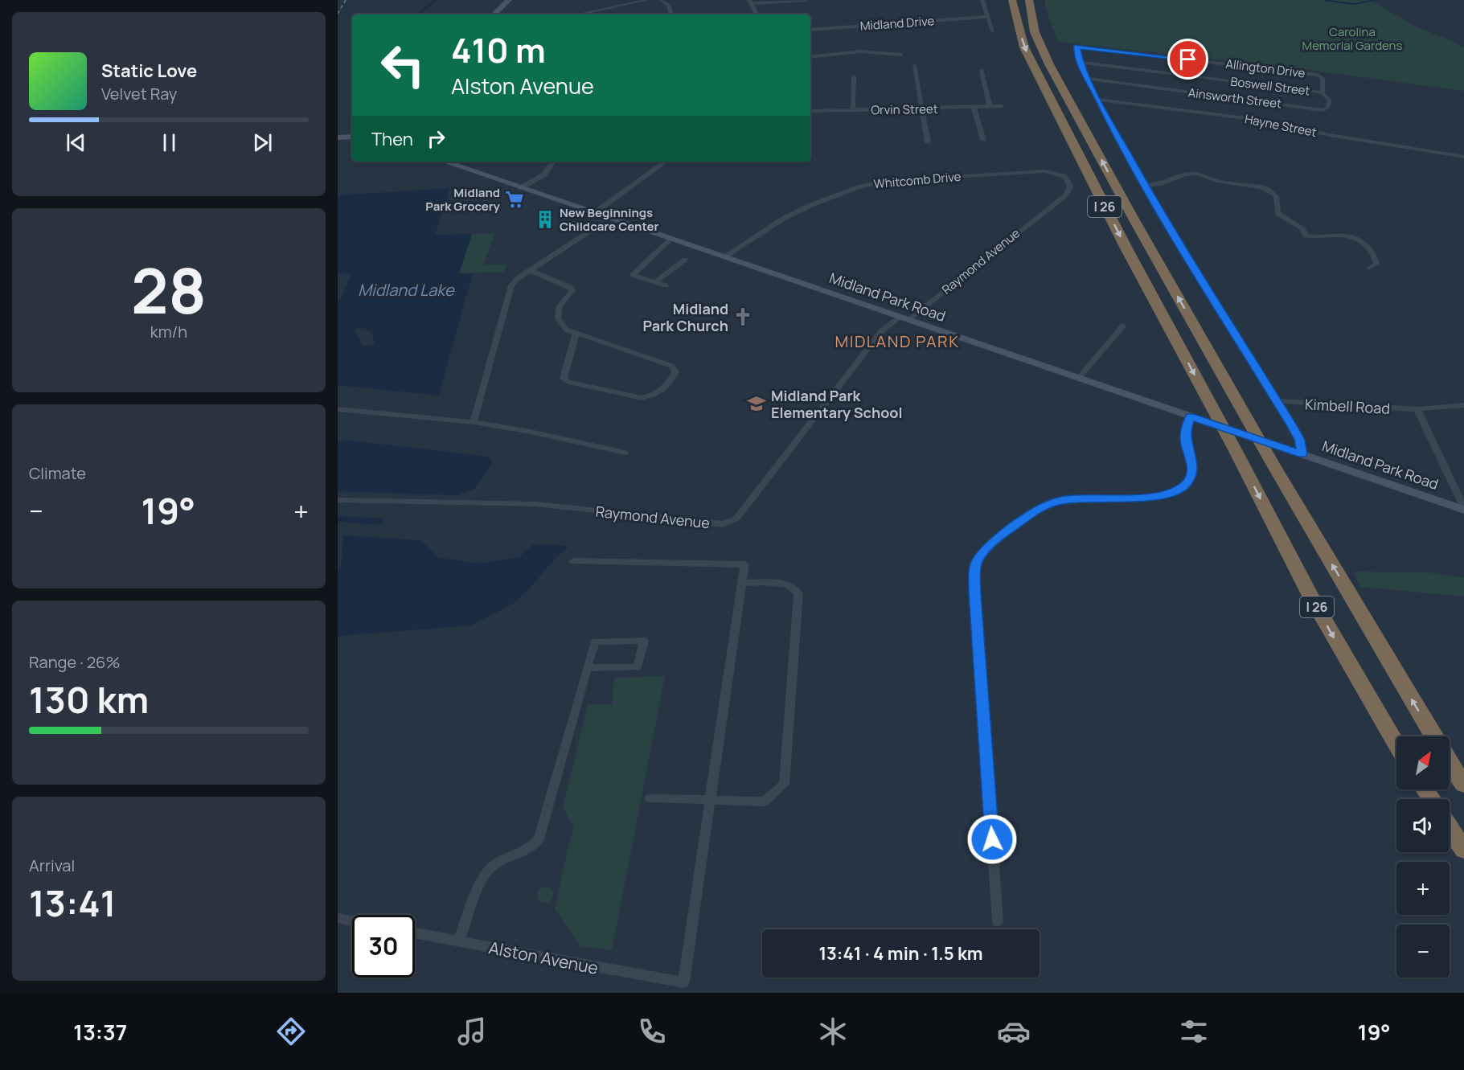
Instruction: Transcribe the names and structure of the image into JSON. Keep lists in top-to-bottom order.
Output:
{
  "streets": {
    "highway": ["I 26"],
    "street": [
      "Midland Drive",
      "Allington Drive",
      "Boswell Street",
      "Ainsworth Street",
      "Orvin Street",
      "Hayne Street",
      "Whitcomb Drive",
      "Raymond Avenue",
      "Midland Park Road",
      "Kimbell Road",
      "Alston Avenue"
    ]
  },
  "crossings": [
    ["Allington Drive", "Boswell Street"],
    ["Boswell Street", "Ainsworth Street"],
    ["Whitcomb Drive", "Raymond Avenue"],
    ["Whitcomb Drive", "Midland Park Road"],
    ["Raymond Avenue", "Midland Park Road"]
  ],
  "districts": ["MIDLAND PARK"],
  "water": ["Midland Lake"],
  "parks": ["Carolina Memorial Gardens"],
  "places": {
    "supermarket": ["Midland Park Grocery"],
    "building": ["New Beginnings Childcare Center"],
    "church": ["Midland Park Church"],
    "school or university": ["Midland Park Elementary School"]
  },
  "north": "top right",
  "page": {
    "turn": ["410 m", "Alston Avenue"],
    "song": ["Static Love", "Velvet Ray"],
    "then": "Then",
    "tile": [
      ["28", "km/h"],
      "Climate",
      ["Range · 26%", "130 km"],
      ["Arrival", "13:41"]
    ],
    "heat": ["−", "19°", "+"],
    "map_buttons": ["+", "−"],
    "limit": "30",
    "trip": "13:41 · 4 min · 1.5 km",
    "tabs": ["13:37", "19°"]
  }
}
